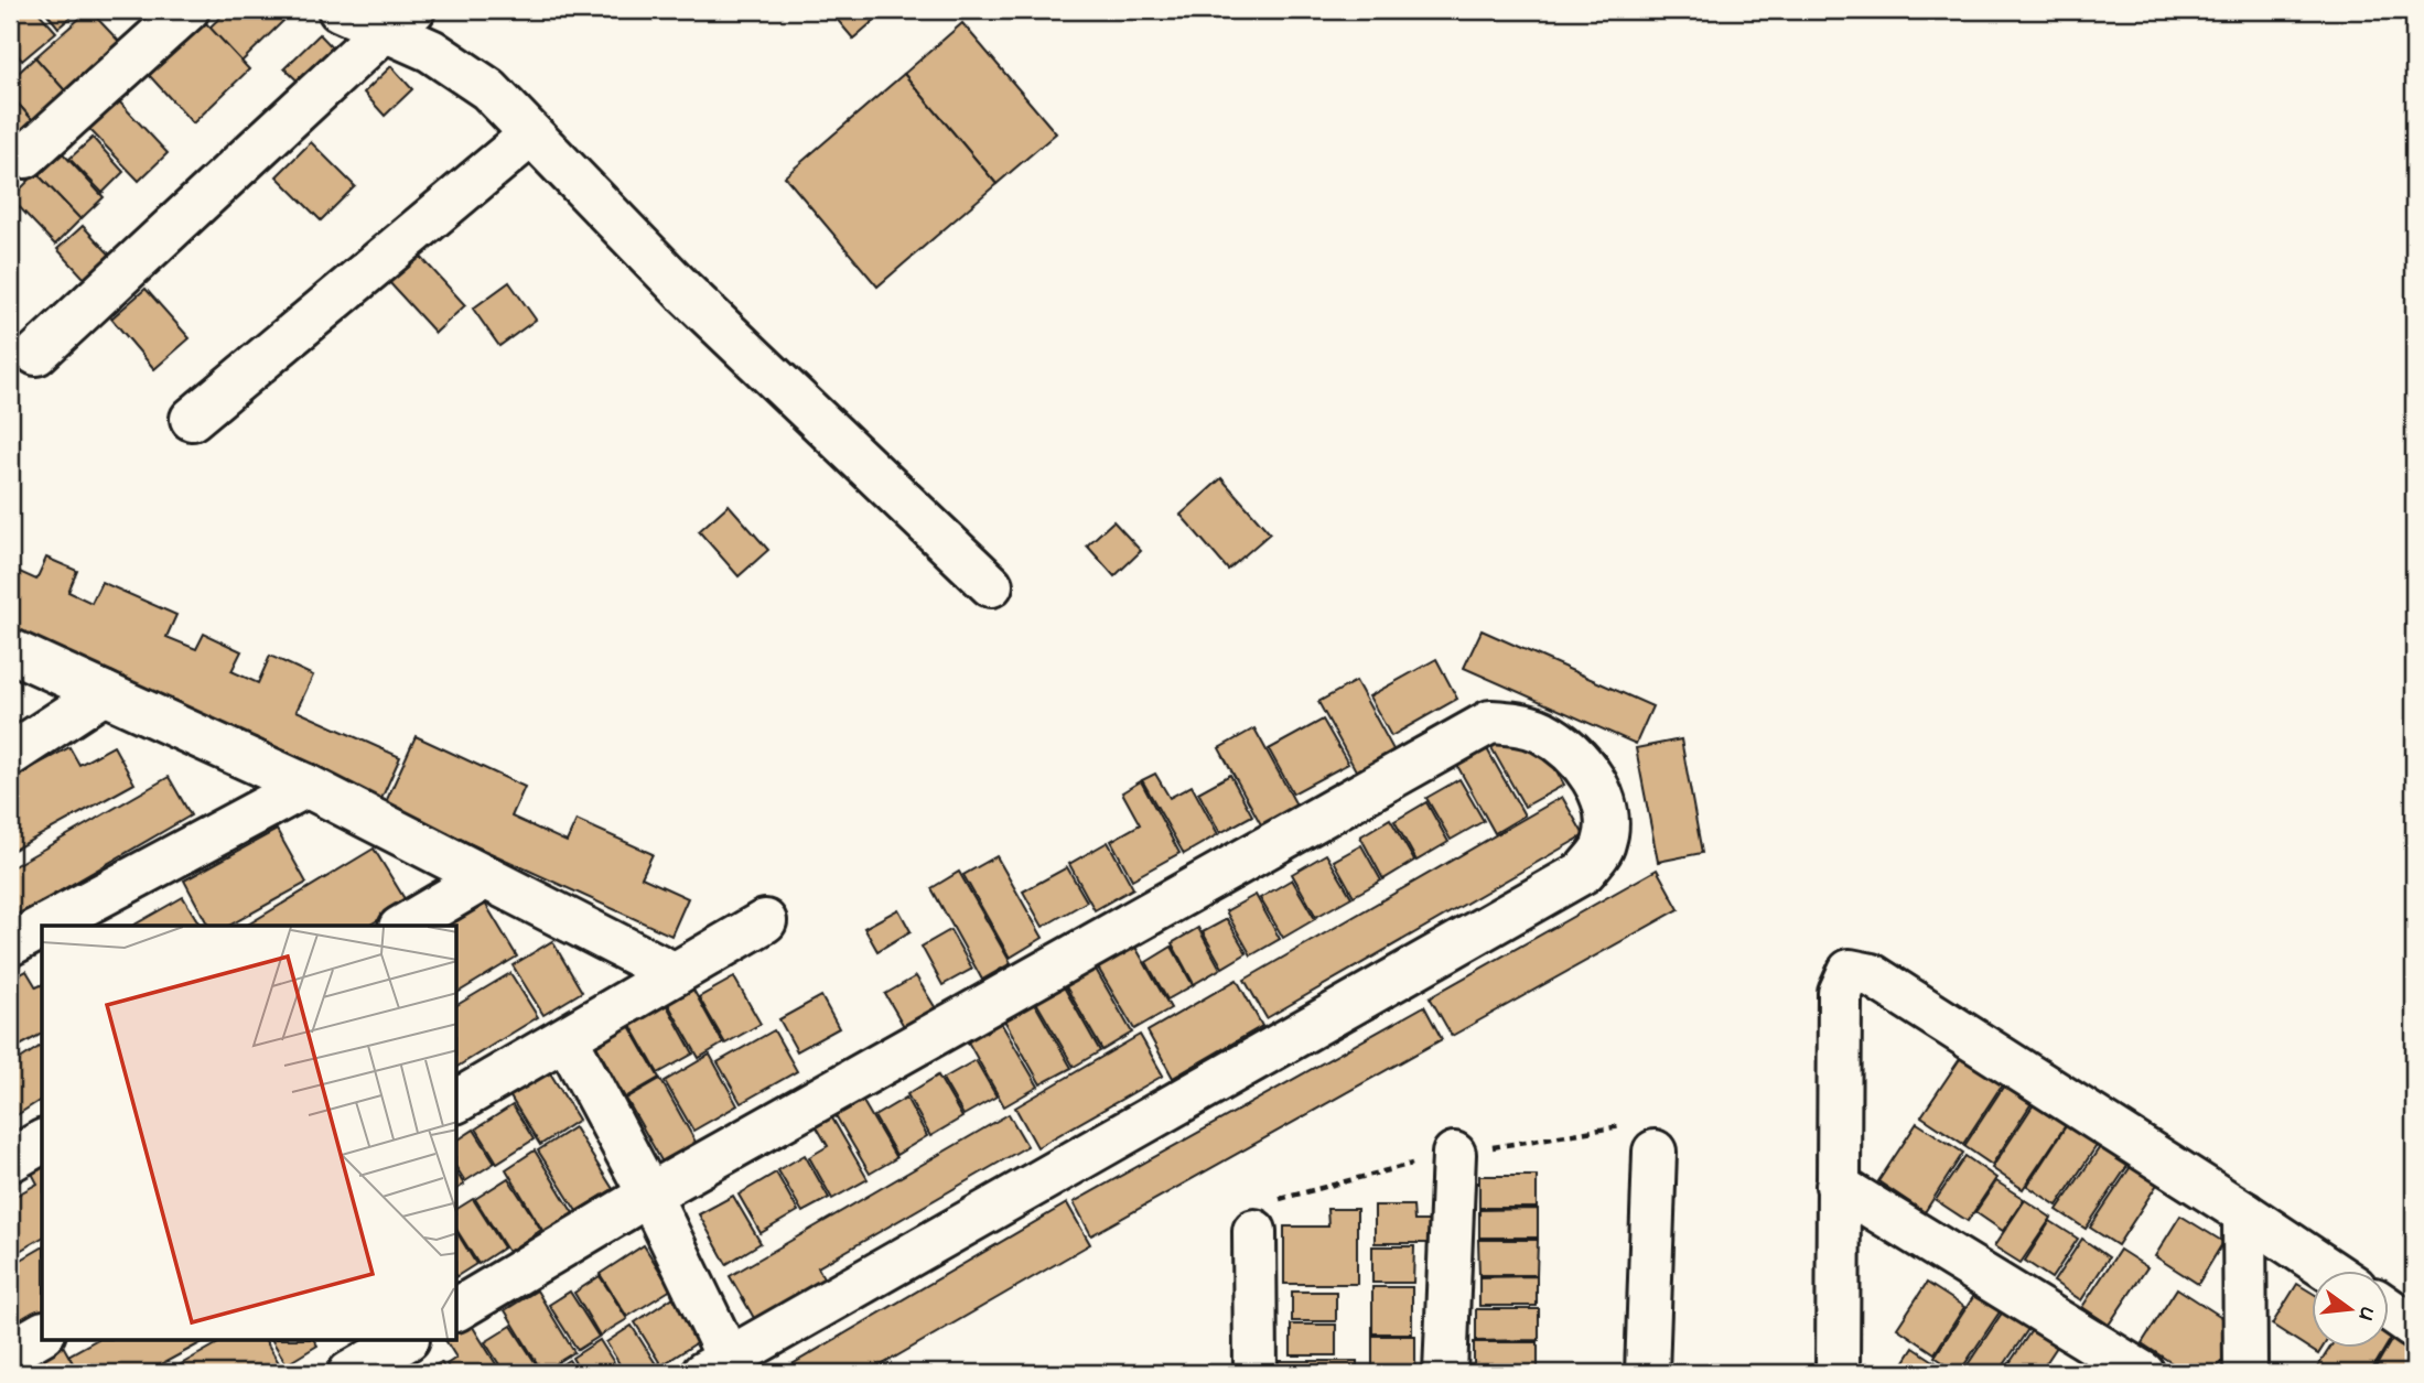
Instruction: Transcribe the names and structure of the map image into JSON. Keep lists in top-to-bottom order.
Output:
{
  "north": "right"
}
